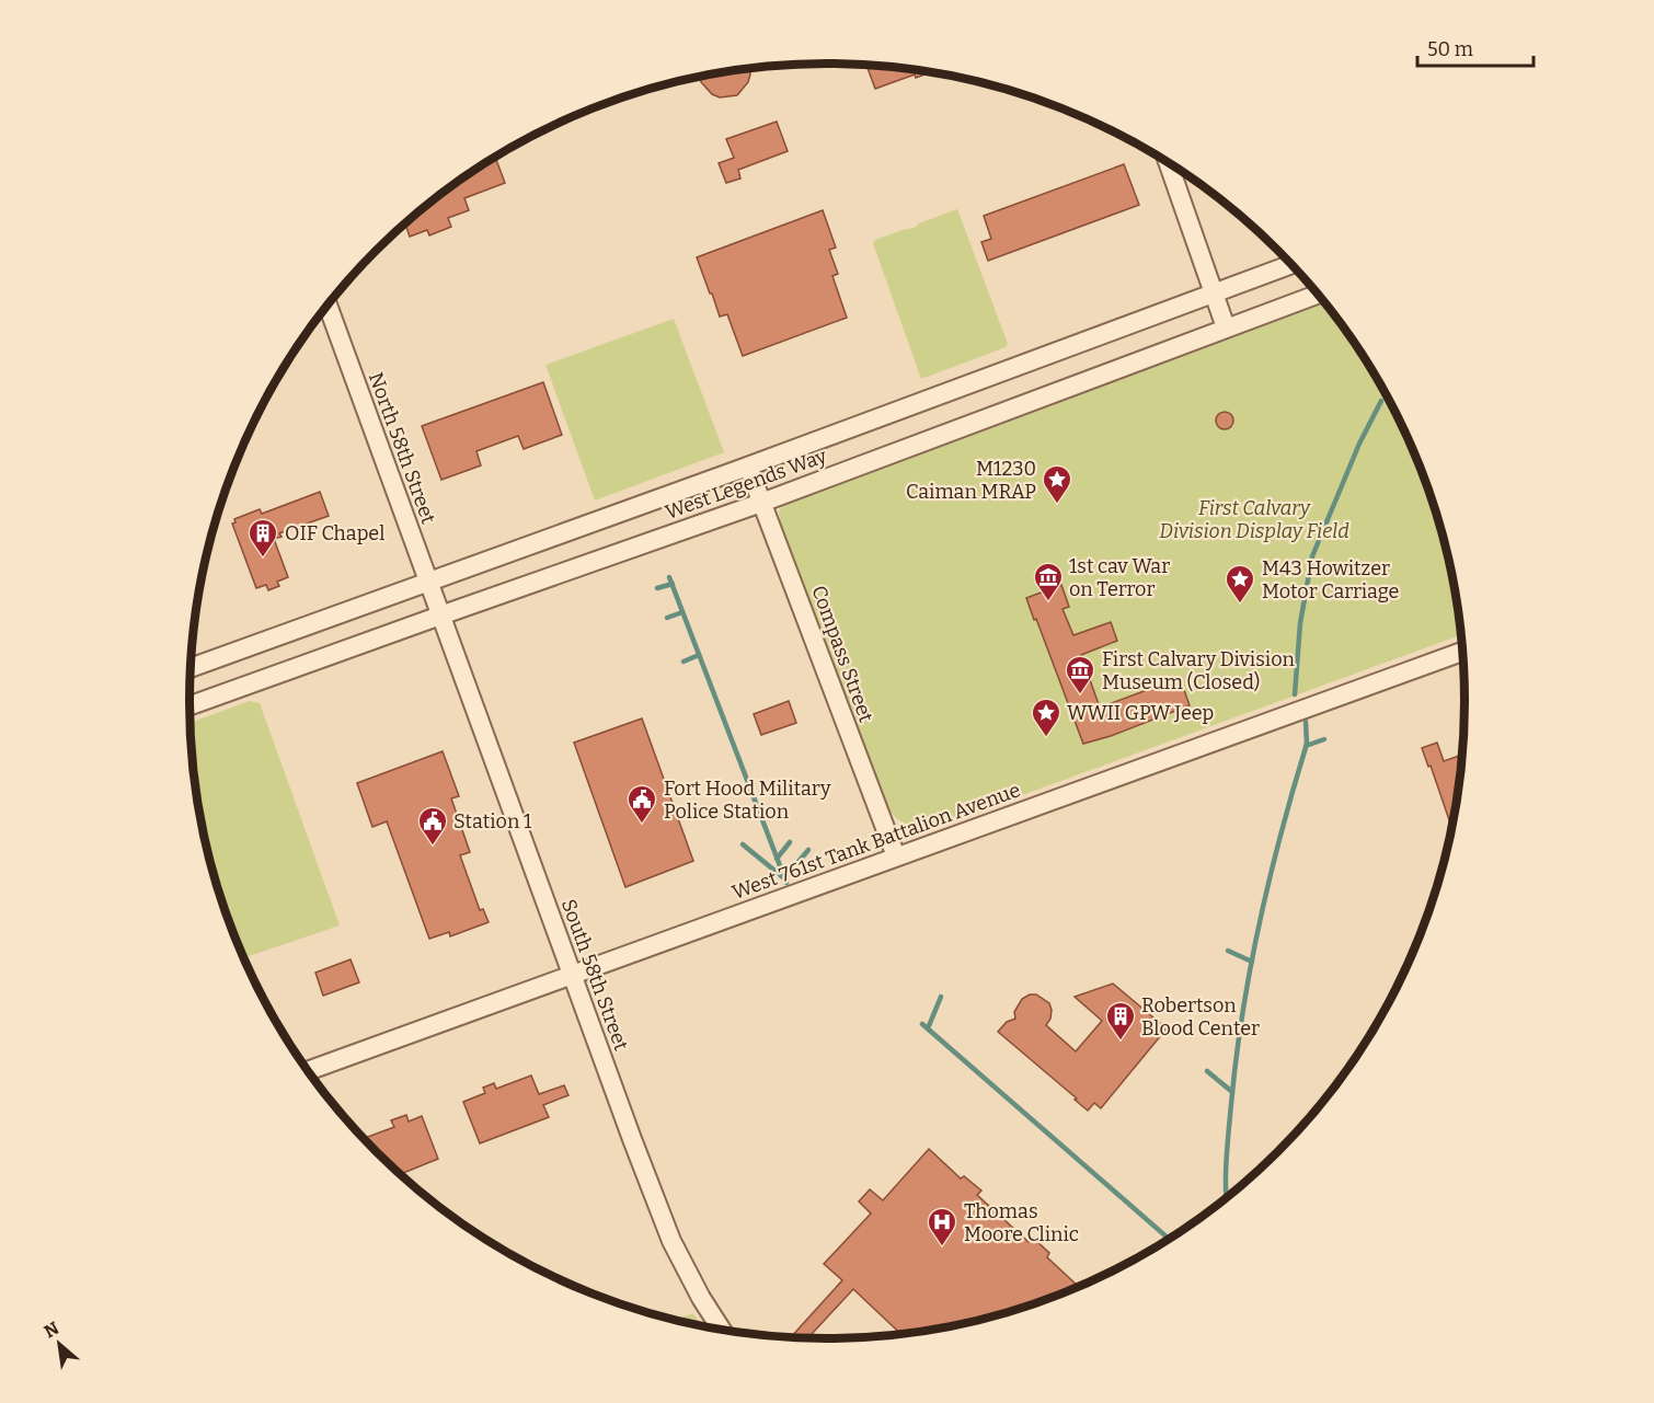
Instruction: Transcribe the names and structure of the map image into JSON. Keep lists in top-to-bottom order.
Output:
{
  "streets": {
    "street": [
      "North 58th Street",
      "West Legends Way",
      "Compass Street",
      "West 761st Tank Battalion Avenue",
      "South 58th Street"
    ]
  },
  "crossings": [
    ["North 58th Street", "West Legends Way"],
    ["North 58th Street", "South 58th Street"],
    ["West Legends Way", "Compass Street"],
    ["West Legends Way", "South 58th Street"],
    ["Compass Street", "West 761st Tank Battalion Avenue"],
    ["West 761st Tank Battalion Avenue", "South 58th Street"]
  ],
  "parks": ["First Calvary Division Display Field"],
  "places": {
    "place": ["M1230 Caiman MRAP", "M43 Howitzer Motor Carriage", "WWII GPW Jeep"],
    "building": ["OIF Chapel", "Robertson Blood Center"],
    "museum": ["1st cav War on Terror", "First Calvary Division Museum (Closed)"],
    "public building": ["Fort Hood Military Police Station", "Station 1"],
    "hospital": ["Thomas Moore Clinic"]
  },
  "scale_bar": "50 m",
  "north": "top left"
}
